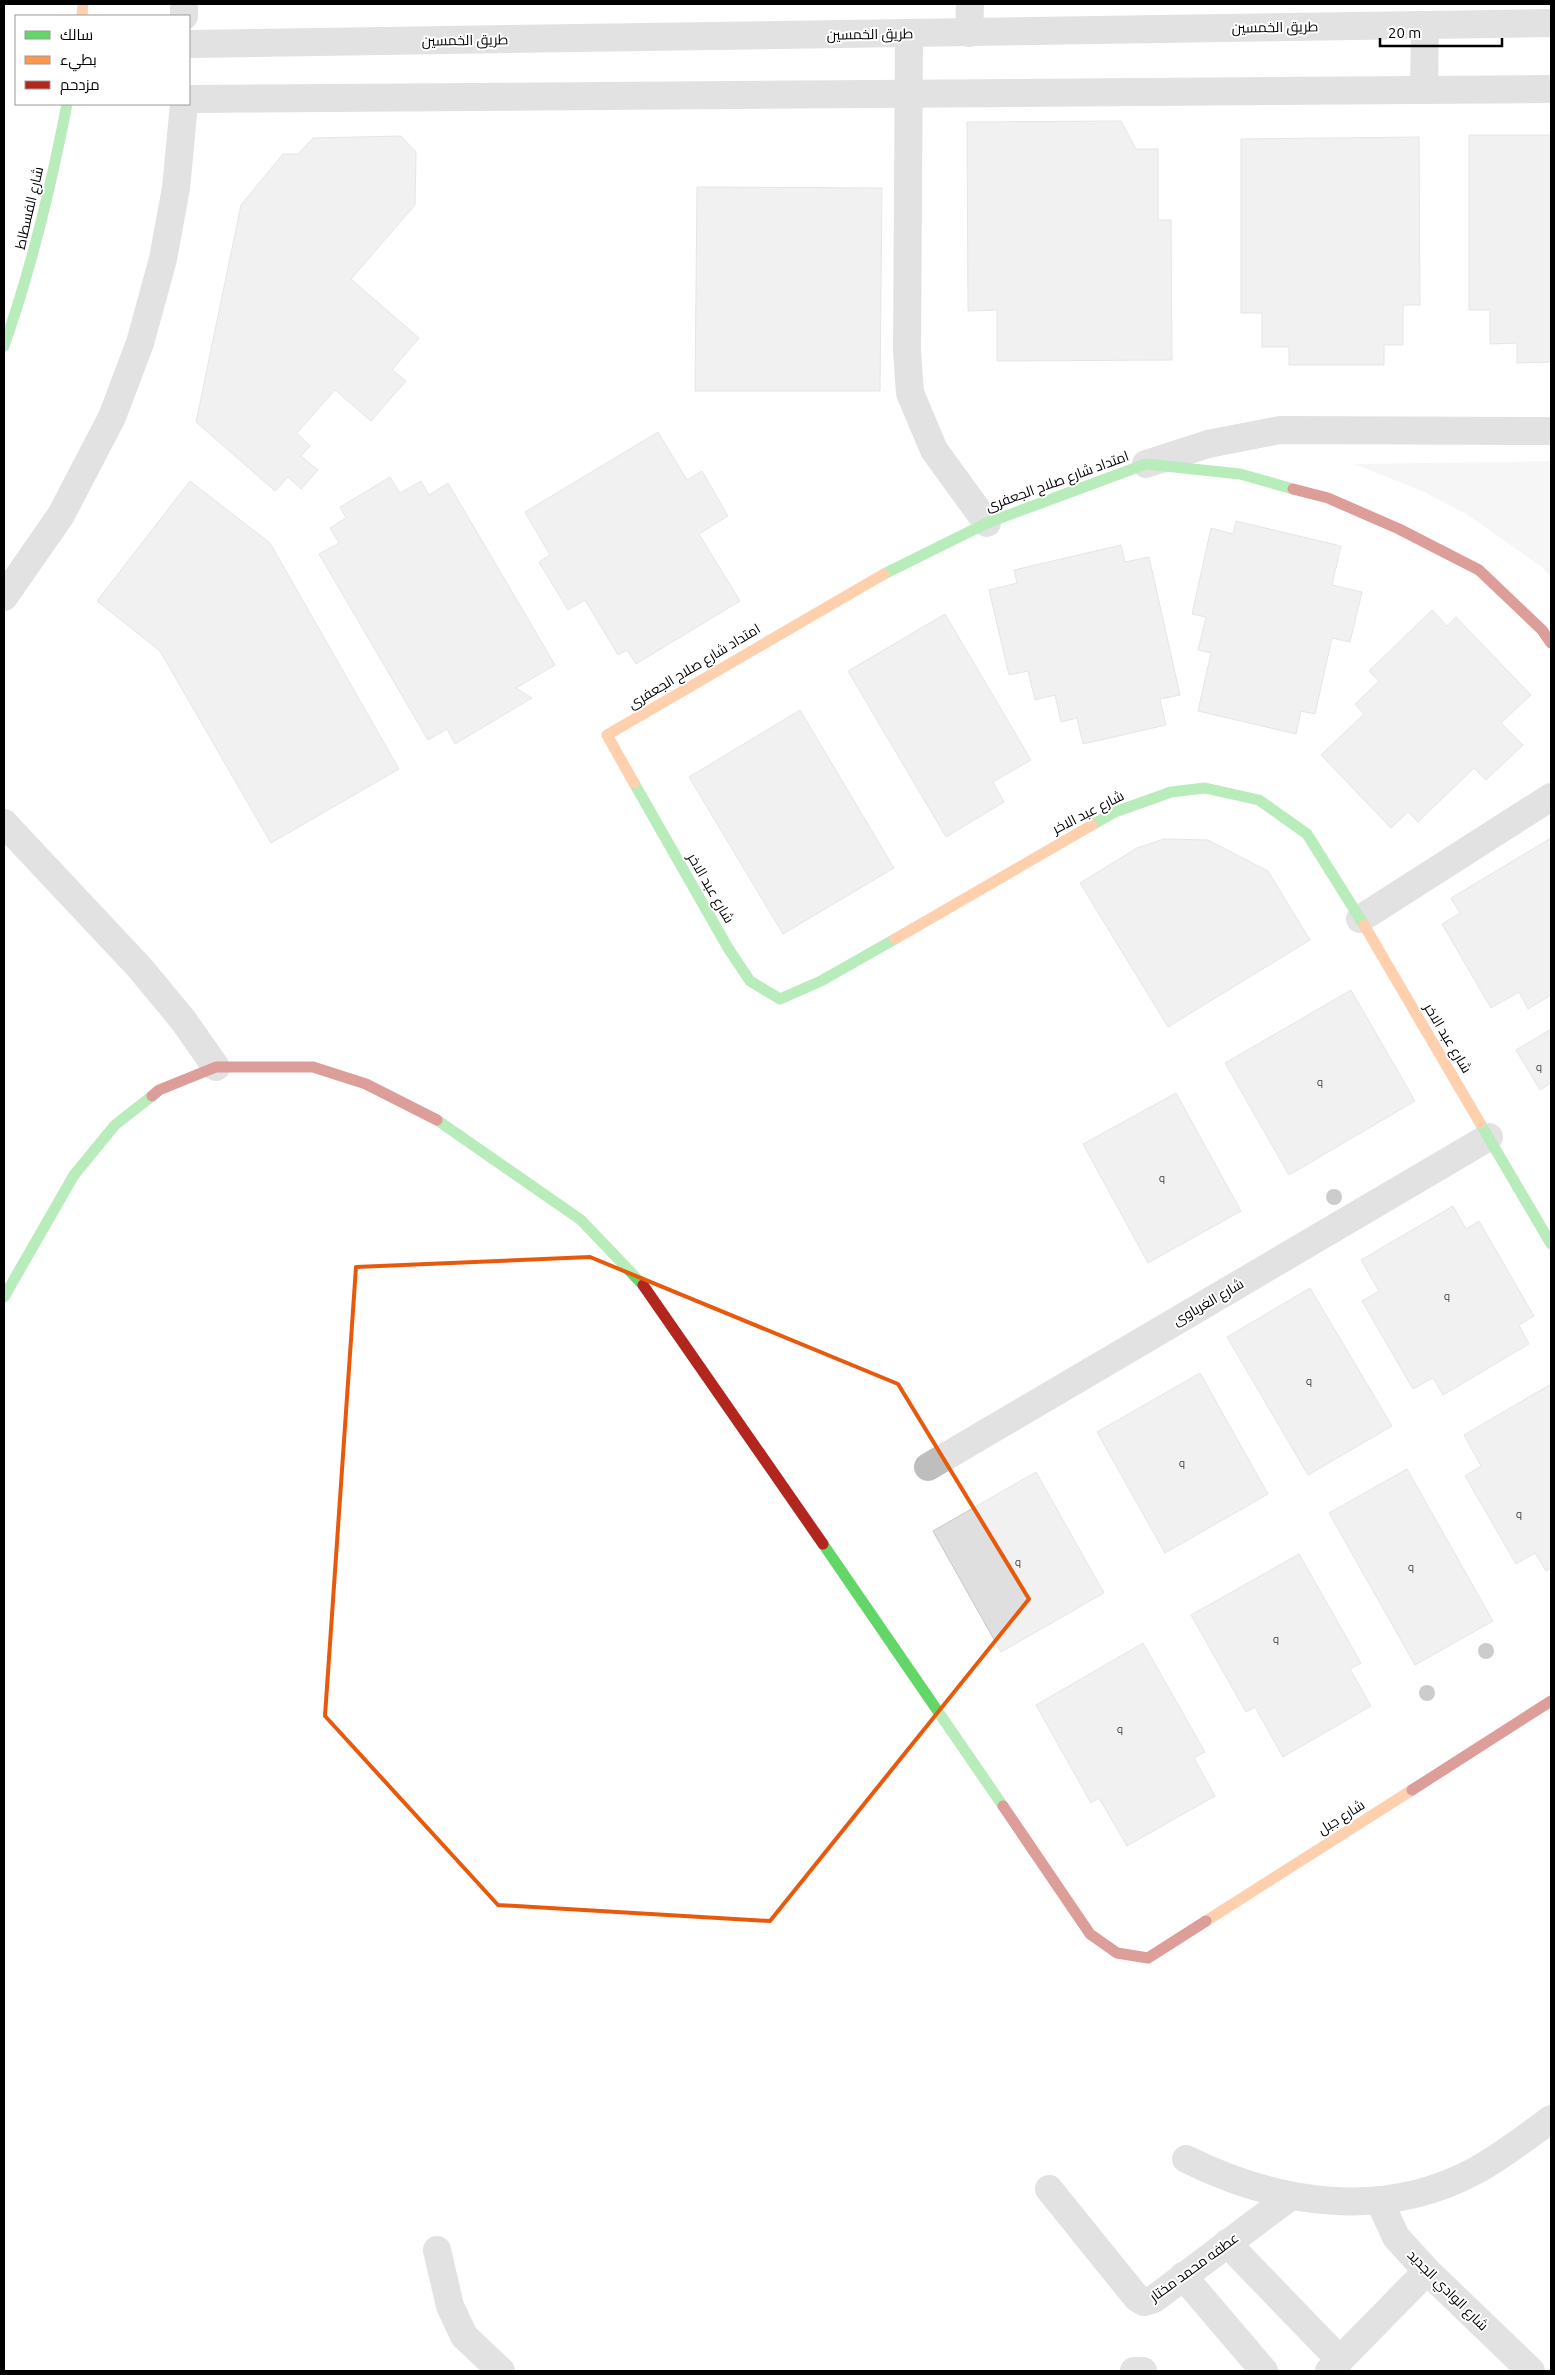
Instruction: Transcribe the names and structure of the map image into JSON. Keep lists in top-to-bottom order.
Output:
{
  "streets": {
    "street": [
      "طريق الخمسين",
      "شارع الفسطاط",
      "امتداد شارع صلاح الجعفرى",
      "شارع عبد الاخر",
      "شارع الغرباوى",
      "شارع جبل",
      "عطفه محمد مختار",
      "شارع الوادي الجديد"
    ]
  },
  "crossings": [
    ["امتداد شارع صلاح الجعفرى", "شارع عبد الاخر"],
    ["شارع عبد الاخر", "شارع الغرباوى"]
  ],
  "house_numbers": [
    "q",
    "q",
    "q",
    "q",
    "q",
    "q",
    "q",
    "q",
    "q",
    "q",
    "q"
  ],
  "legend": ["سالك", "بطيء", "مزدحم"],
  "scale_bar": "20 m"
}
